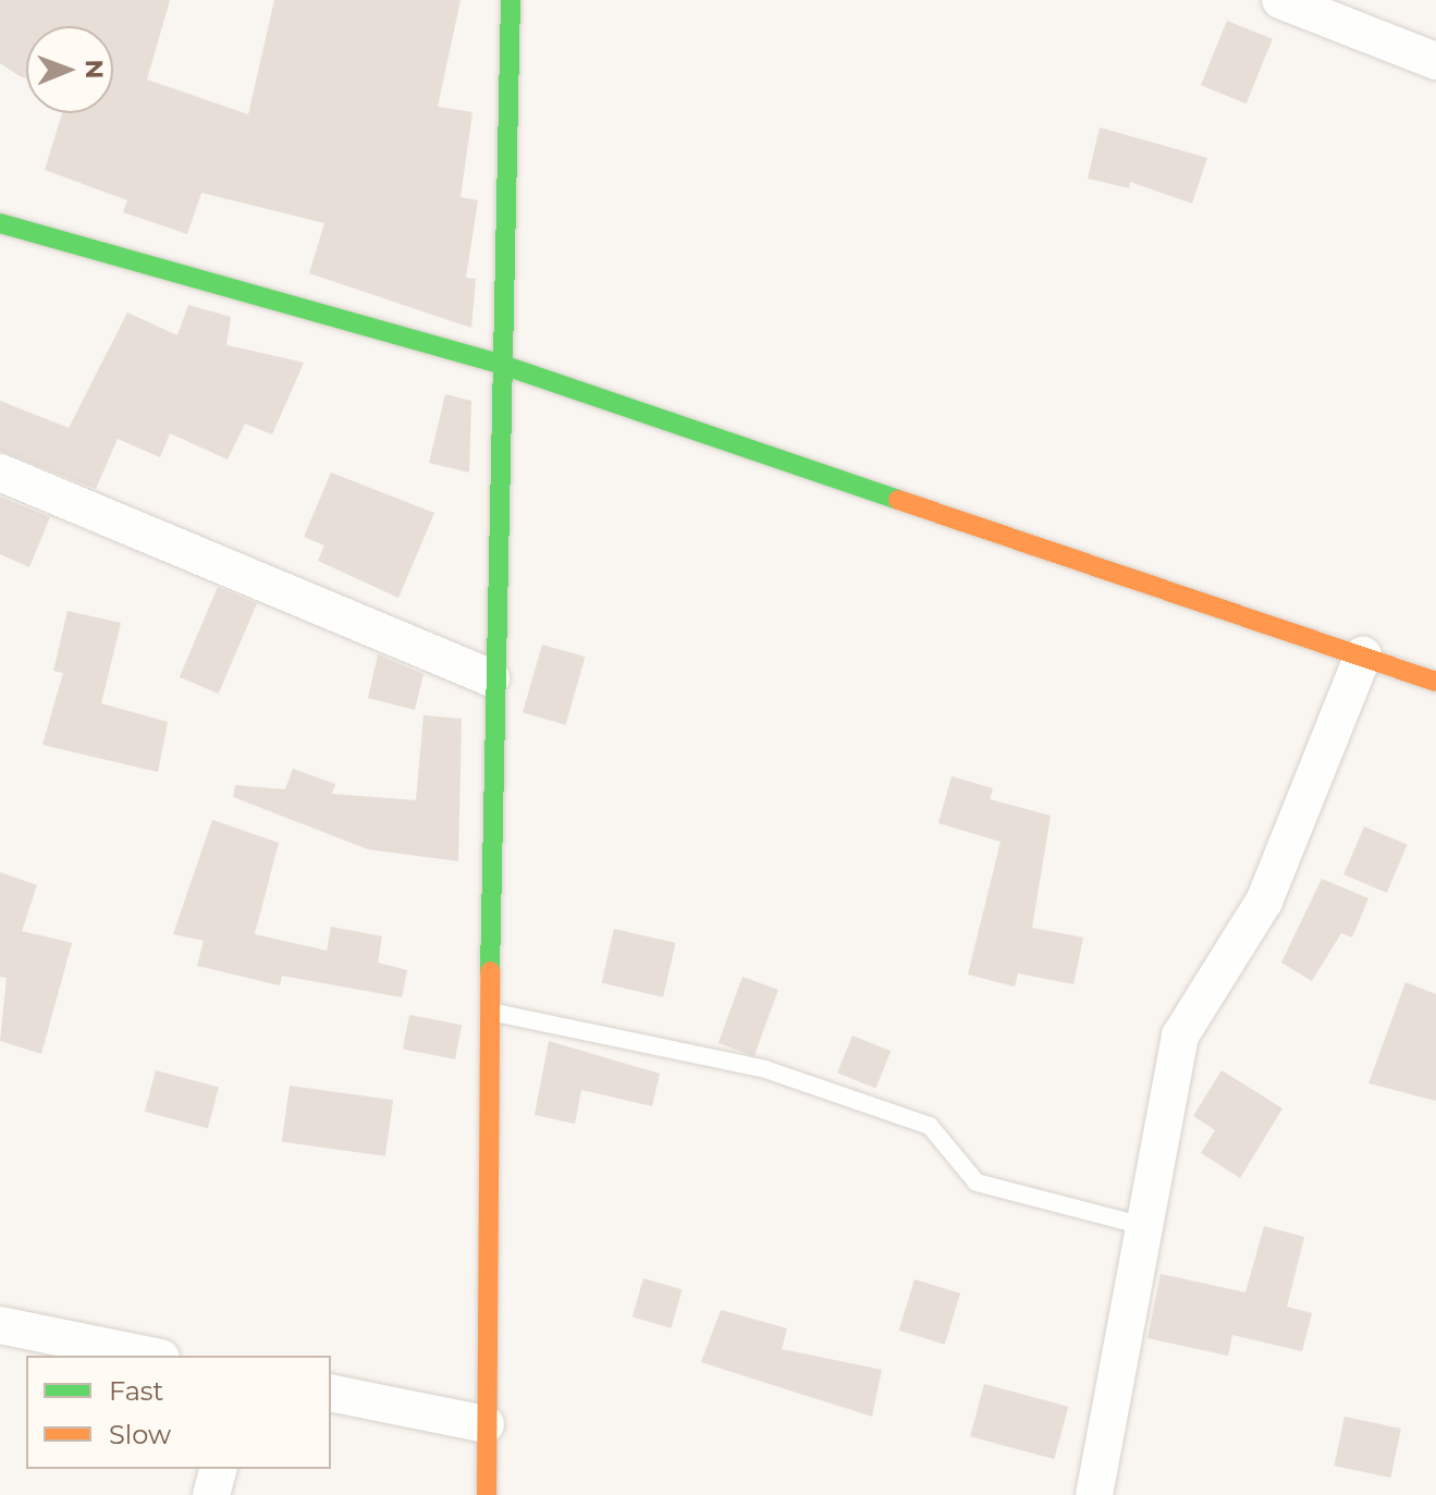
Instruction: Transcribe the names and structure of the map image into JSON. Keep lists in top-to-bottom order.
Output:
{
  "legend": ["Fast", "Slow"],
  "north": "right"
}
